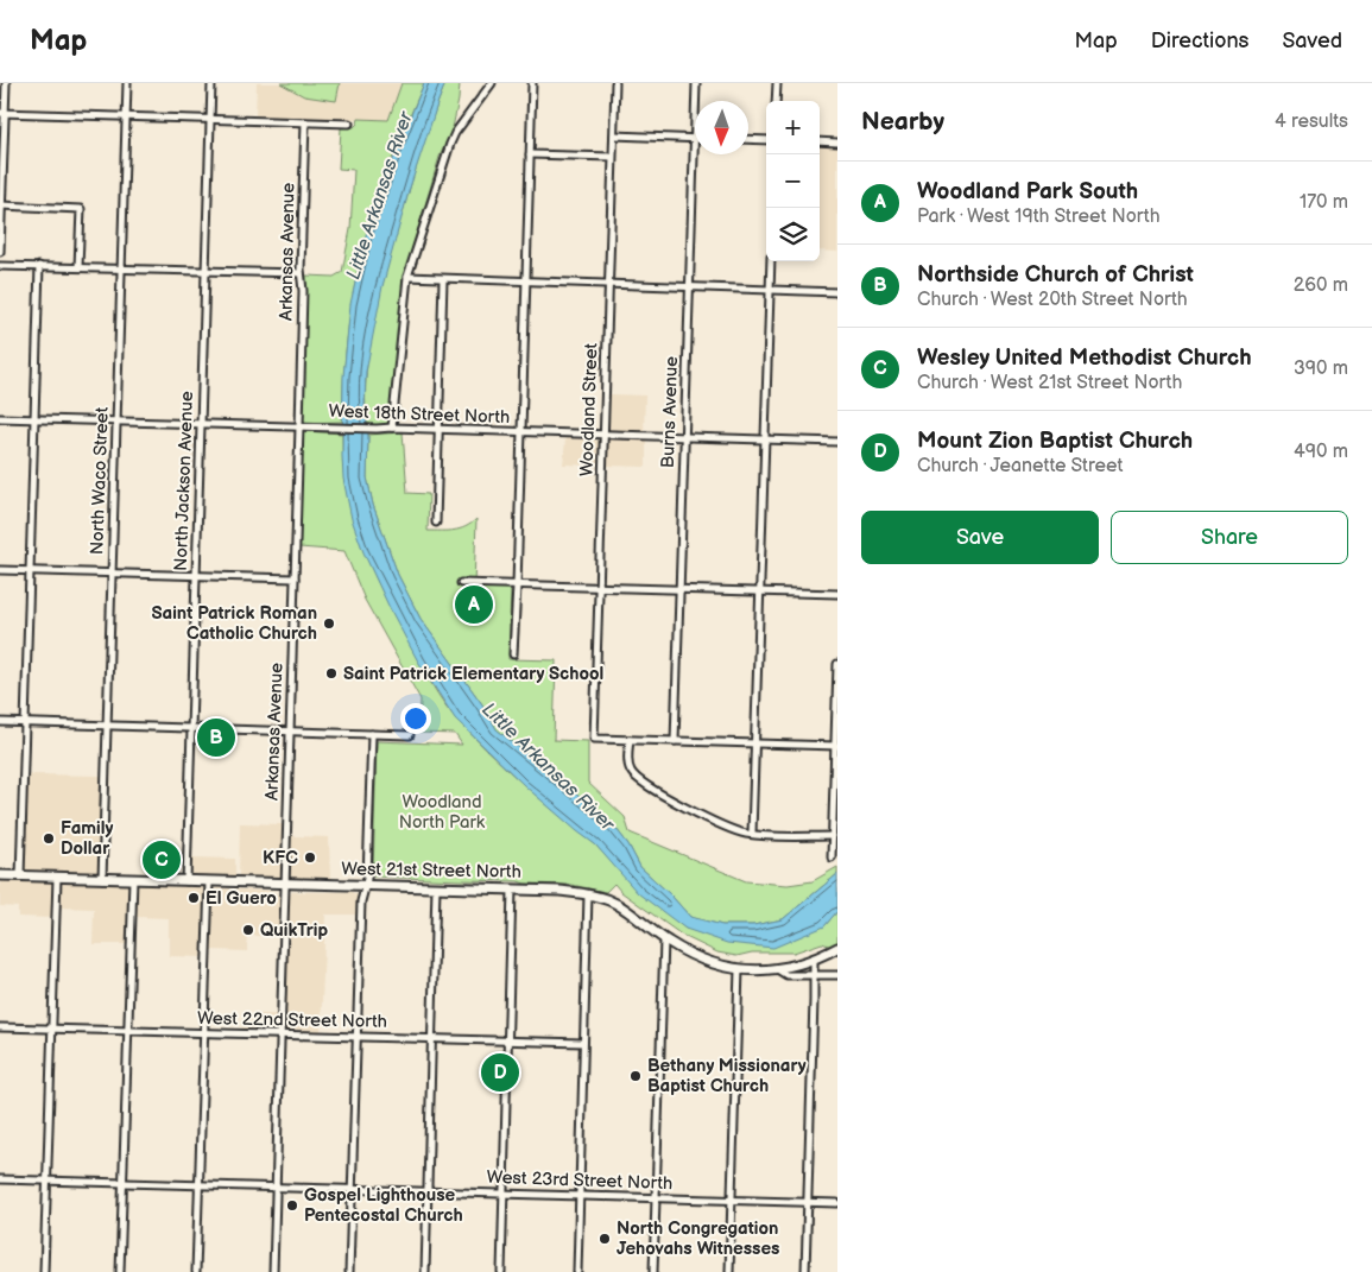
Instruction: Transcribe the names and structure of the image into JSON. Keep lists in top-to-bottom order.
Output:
{
  "streets": {
    "main road": ["West 21st Street North"],
    "street": [
      "Arkansas Avenue",
      "Woodland Street",
      "Burns Avenue",
      "West 18th Street North",
      "North Waco Street",
      "North Jackson Avenue",
      "West 22nd Street North",
      "West 23rd Street North"
    ]
  },
  "crossings": [
    ["Arkansas Avenue", "West 18th Street North"],
    ["Arkansas Avenue", "West 21st Street North"],
    ["Arkansas Avenue", "West 22nd Street North"],
    ["Arkansas Avenue", "West 23rd Street North"],
    ["Woodland Street", "West 18th Street North"],
    ["Burns Avenue", "West 18th Street North"],
    ["West 18th Street North", "North Waco Street"],
    ["West 18th Street North", "North Jackson Avenue"],
    ["North Waco Street", "West 21st Street North"],
    ["North Jackson Avenue", "West 21st Street North"]
  ],
  "water": ["Little Arkansas River"],
  "parks": ["Woodland North Park"],
  "places": [
    "Saint Patrick Roman Catholic Church",
    "Saint Patrick Elementary School",
    "Family Dollar",
    "KFC",
    "El Guero",
    "QuikTrip",
    "Bethany Missionary Baptist Church",
    "Gospel Lighthouse Pentecostal Church",
    "North Congregation Jehovahs Witnesses"
  ],
  "north": "bottom",
  "page": {
    "header": "Map",
    "nav": ["Map", "Directions", "Saved"],
    "heading": ["Nearby", "4 results"],
    "map_buttons": ["+", "−"],
    "list": [
      {
        "mark": "A",
        "name": "Woodland Park South",
        "note": "Park · West 19th Street North",
        "value": "170 m"
      },
      {
        "mark": "B",
        "name": "Northside Church of Christ",
        "note": "Church · West 20th Street North",
        "value": "260 m"
      },
      {
        "mark": "C",
        "name": "Wesley United Methodist Church",
        "note": "Church · West 21st Street North",
        "value": "390 m"
      },
      {
        "mark": "D",
        "name": "Mount Zion Baptist Church",
        "note": "Church · Jeanette Street",
        "value": "490 m"
      }
    ],
    "buttons": ["Save", "Share"],
    "pins": [
      "A",
      "B",
      "C",
      "D"
    ]
  }
}
